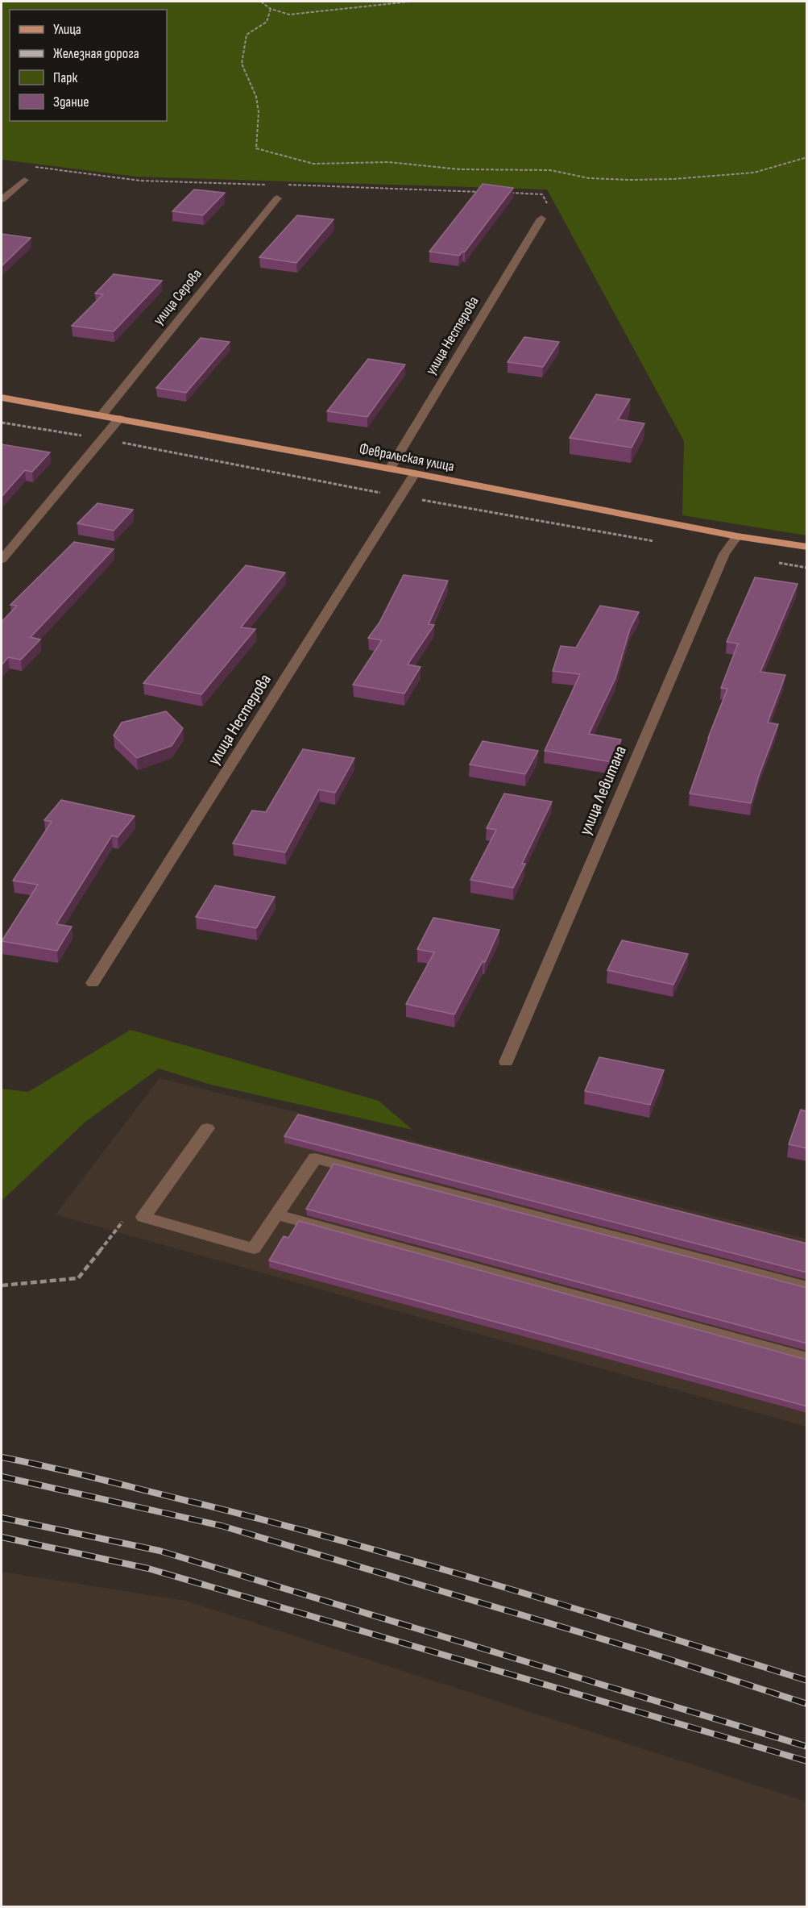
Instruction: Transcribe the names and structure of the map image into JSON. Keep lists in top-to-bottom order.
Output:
{
  "streets": {
    "main road": ["Февральская улица"],
    "street": ["улица Серова", "улица Нестерова", "улица Левитана"]
  },
  "crossings": [
    ["улица Серова", "Февральская улица"],
    ["улица Нестерова", "Февральская улица"],
    ["Февральская улица", "улица Левитана"]
  ],
  "legend": [
    "Улица",
    "Железная дорога",
    "Парк",
    "Здание"
  ]
}
